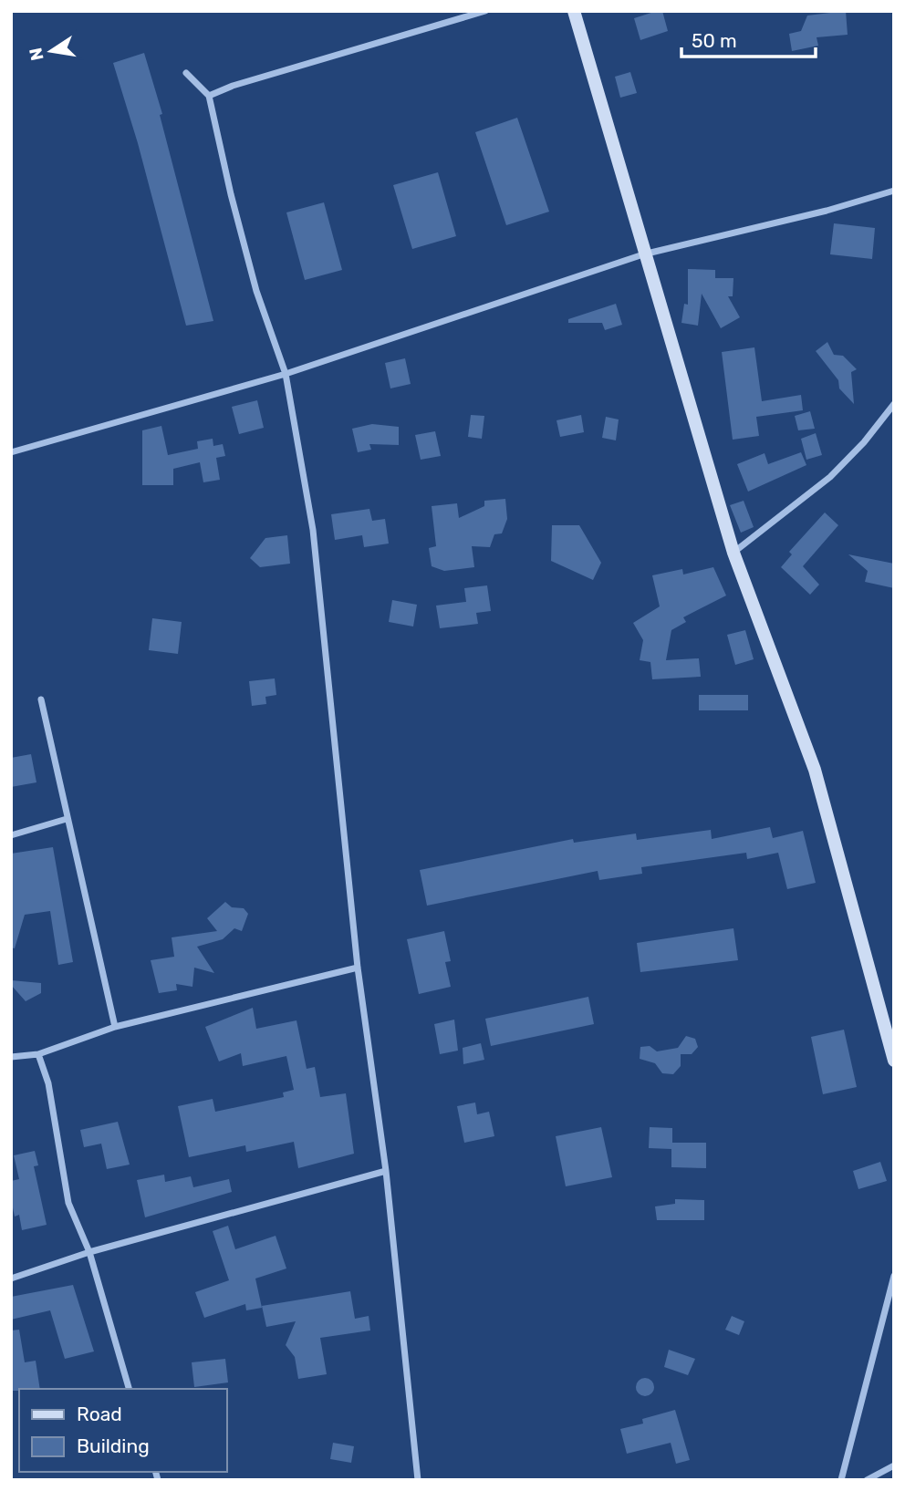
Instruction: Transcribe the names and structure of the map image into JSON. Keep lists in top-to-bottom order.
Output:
{
  "legend": ["Road", "Building"],
  "scale_bar": "50 m",
  "north": "left"
}
